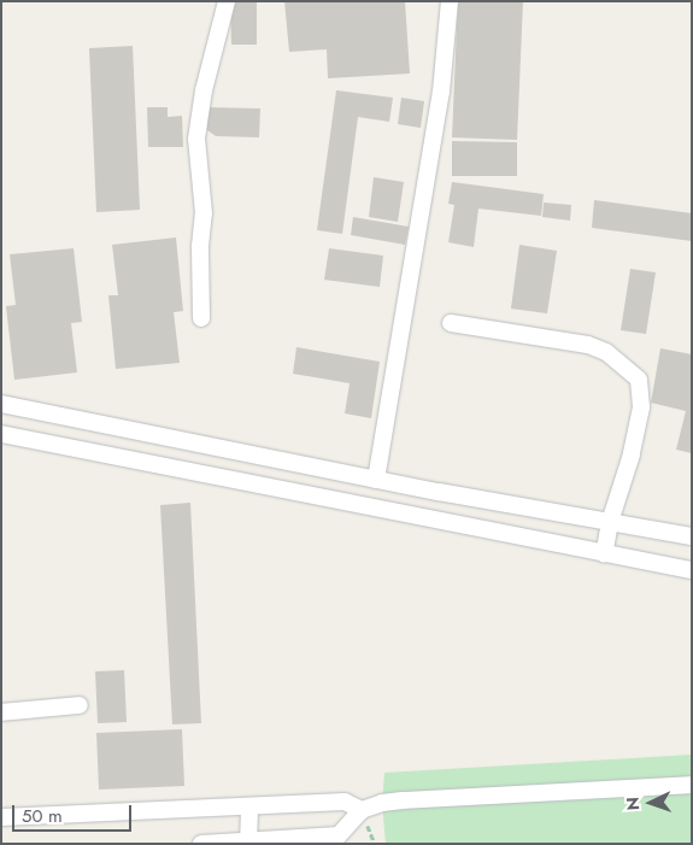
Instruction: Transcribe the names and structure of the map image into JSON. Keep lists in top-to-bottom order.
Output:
{
  "scale_bar": "50 m",
  "north": "left"
}
